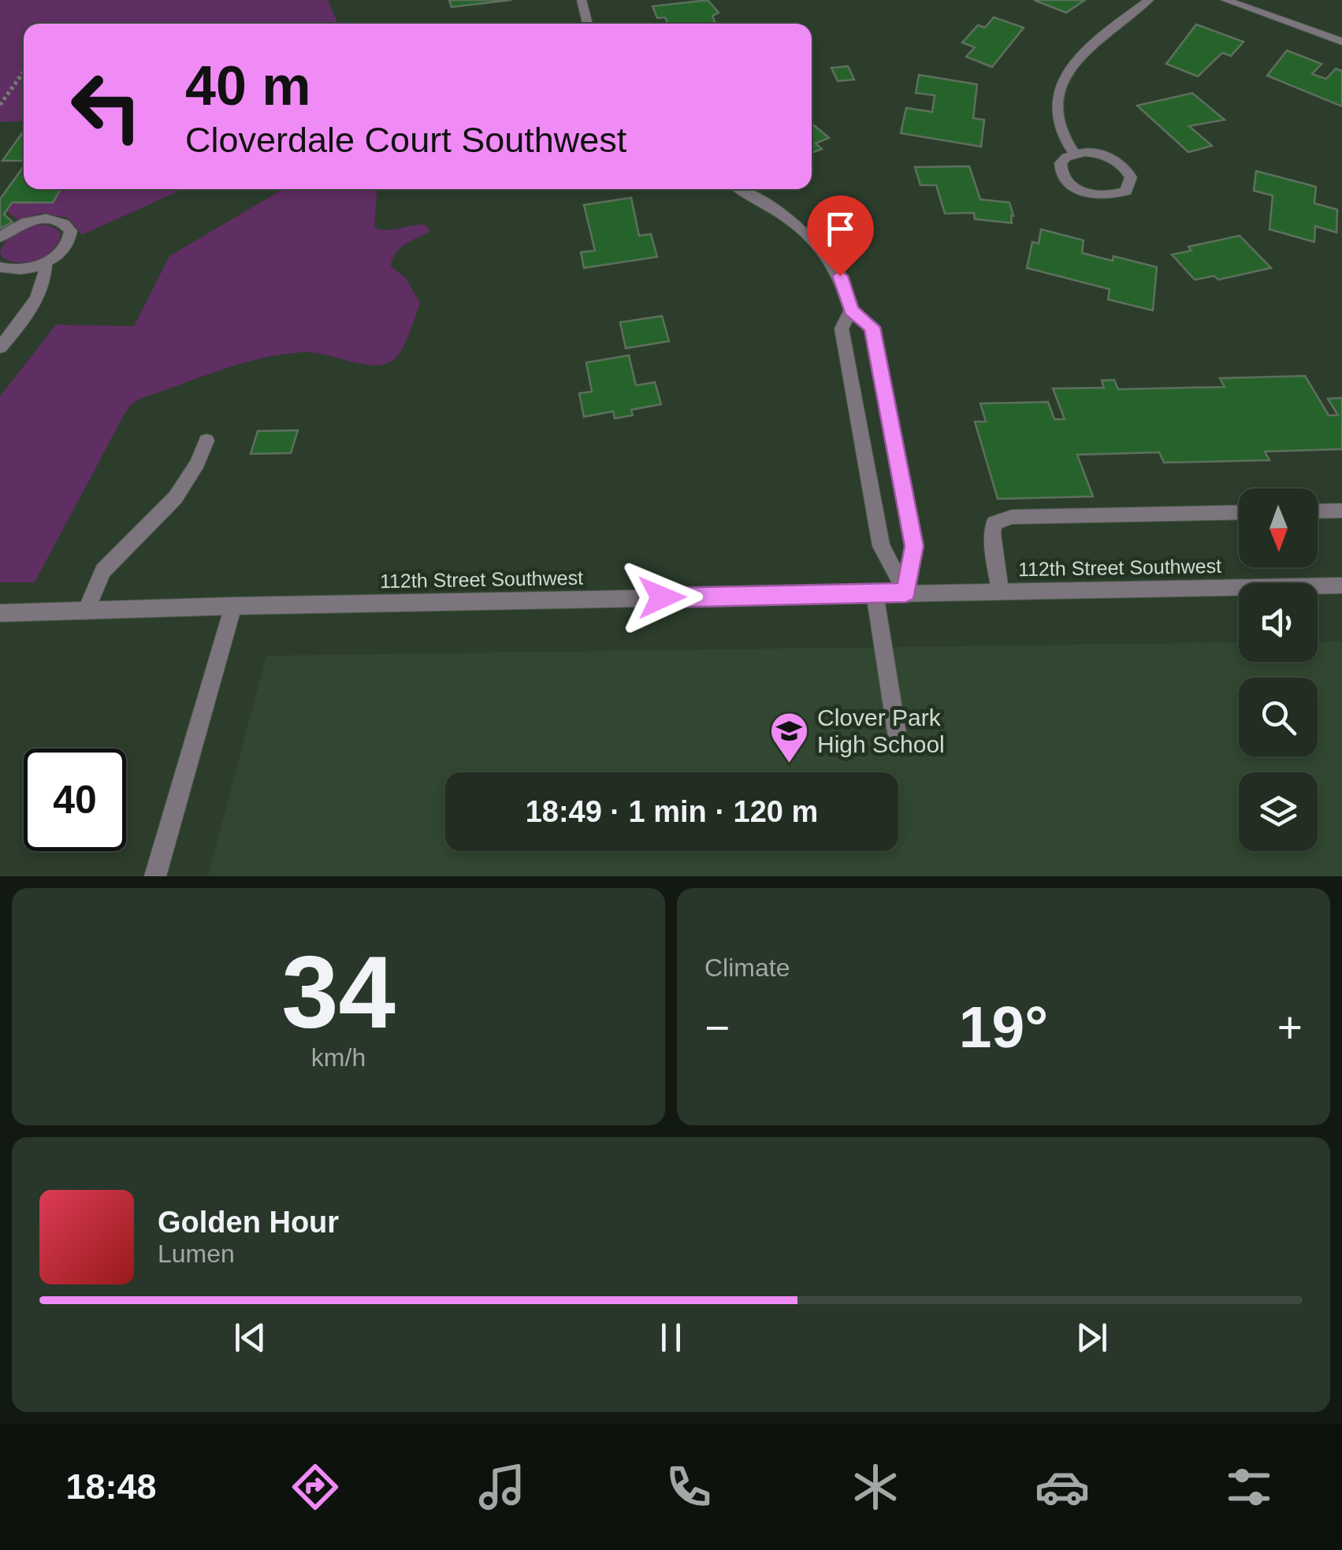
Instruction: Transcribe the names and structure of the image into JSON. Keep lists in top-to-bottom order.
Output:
{
  "streets": {
    "street": ["112th Street Southwest"]
  },
  "places": {
    "school or university": ["Clover Park High School"]
  },
  "north": "bottom",
  "page": {
    "turn": ["40 m", "Cloverdale Court Southwest"],
    "limit": "40",
    "trip": "18:49 · 1 min · 120 m",
    "tile": [
      ["34", "km/h"],
      "Climate"
    ],
    "heat": ["−", "19°", "+"],
    "song": ["Golden Hour", "Lumen"],
    "tabs": "18:48"
  }
}
